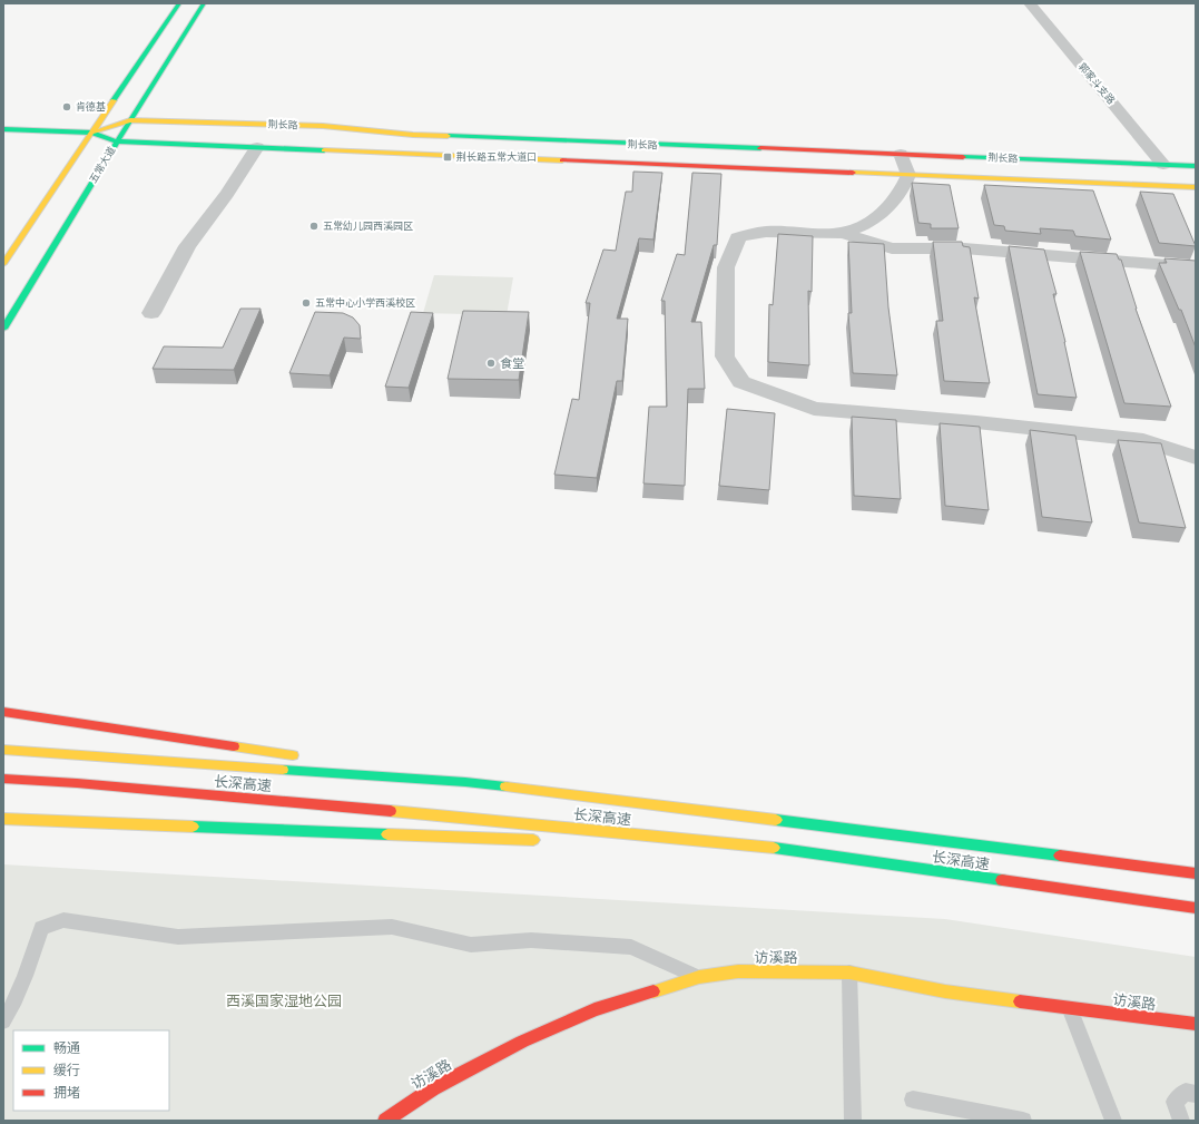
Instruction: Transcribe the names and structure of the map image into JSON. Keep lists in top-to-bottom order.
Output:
{
  "streets": {
    "main road": [
      "荆长路",
      "五常大道",
      "长深高速",
      "访溪路"
    ],
    "street": ["郭家斗支路"]
  },
  "crossings": [
    ["郭家斗支路", "荆长路"],
    ["荆长路", "五常大道"]
  ],
  "parks": ["西溪国家湿地公园"],
  "places": {
    "other": [
      "肯德基",
      "五常幼儿园西溪园区",
      "五常中心小学西溪校区",
      "食堂"
    ],
    "transit": ["荆长路五常大道口"]
  },
  "legend": ["畅通", "缓行", "拥堵"]
}
